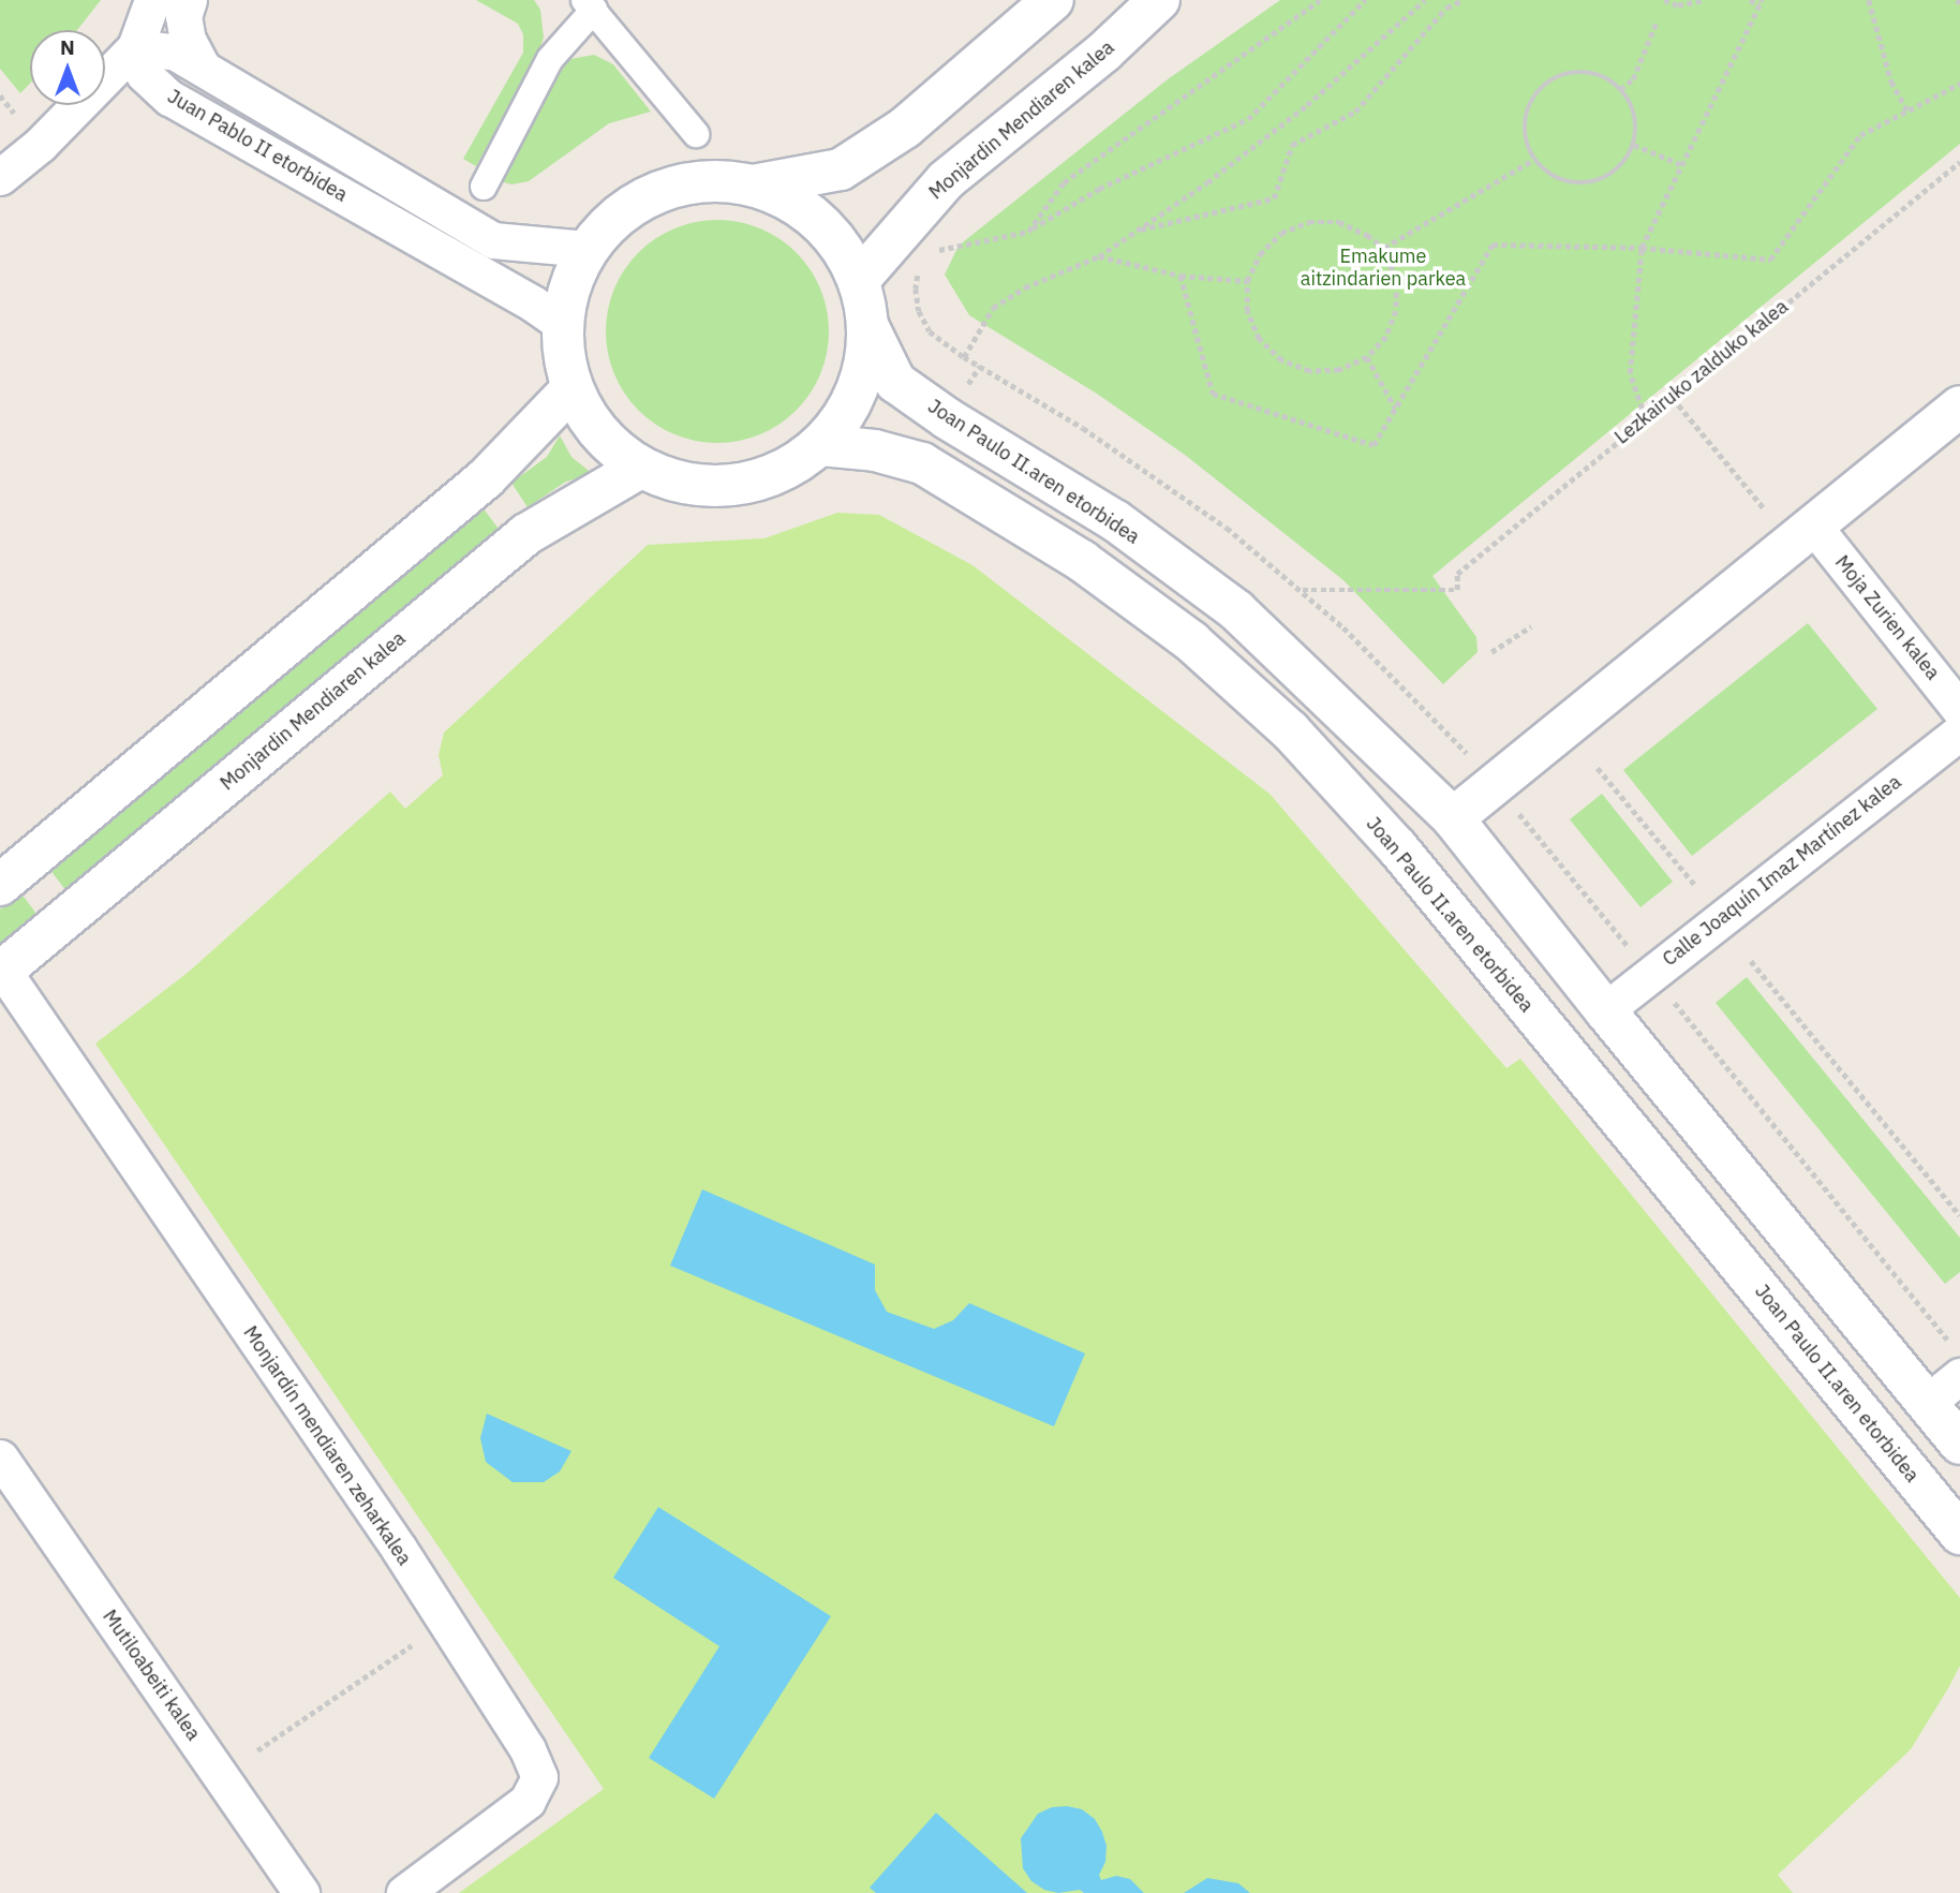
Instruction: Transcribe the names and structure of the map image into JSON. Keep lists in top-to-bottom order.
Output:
{
  "streets": {
    "main road": ["Monjardin Mendiaren kalea", "Joan Paulo II.aren etorbidea"],
    "street": [
      "Juan Pablo II etorbidea",
      "Moja Zurien kalea",
      "Calle Joaquín Imaz Martínez kalea",
      "Monjardín mendiaren zeharkalea",
      "Mutiloabeiti kalea"
    ],
    "path": ["Lezkairuko zalduko kalea"]
  },
  "crossings": [
    ["Monjardin Mendiaren kalea", "Monjardín mendiaren zeharkalea"],
    ["Joan Paulo II.aren etorbidea", "Calle Joaquín Imaz Martínez kalea"]
  ],
  "parks": ["Emakume aitzindarien parkea"],
  "north": "top"
}
